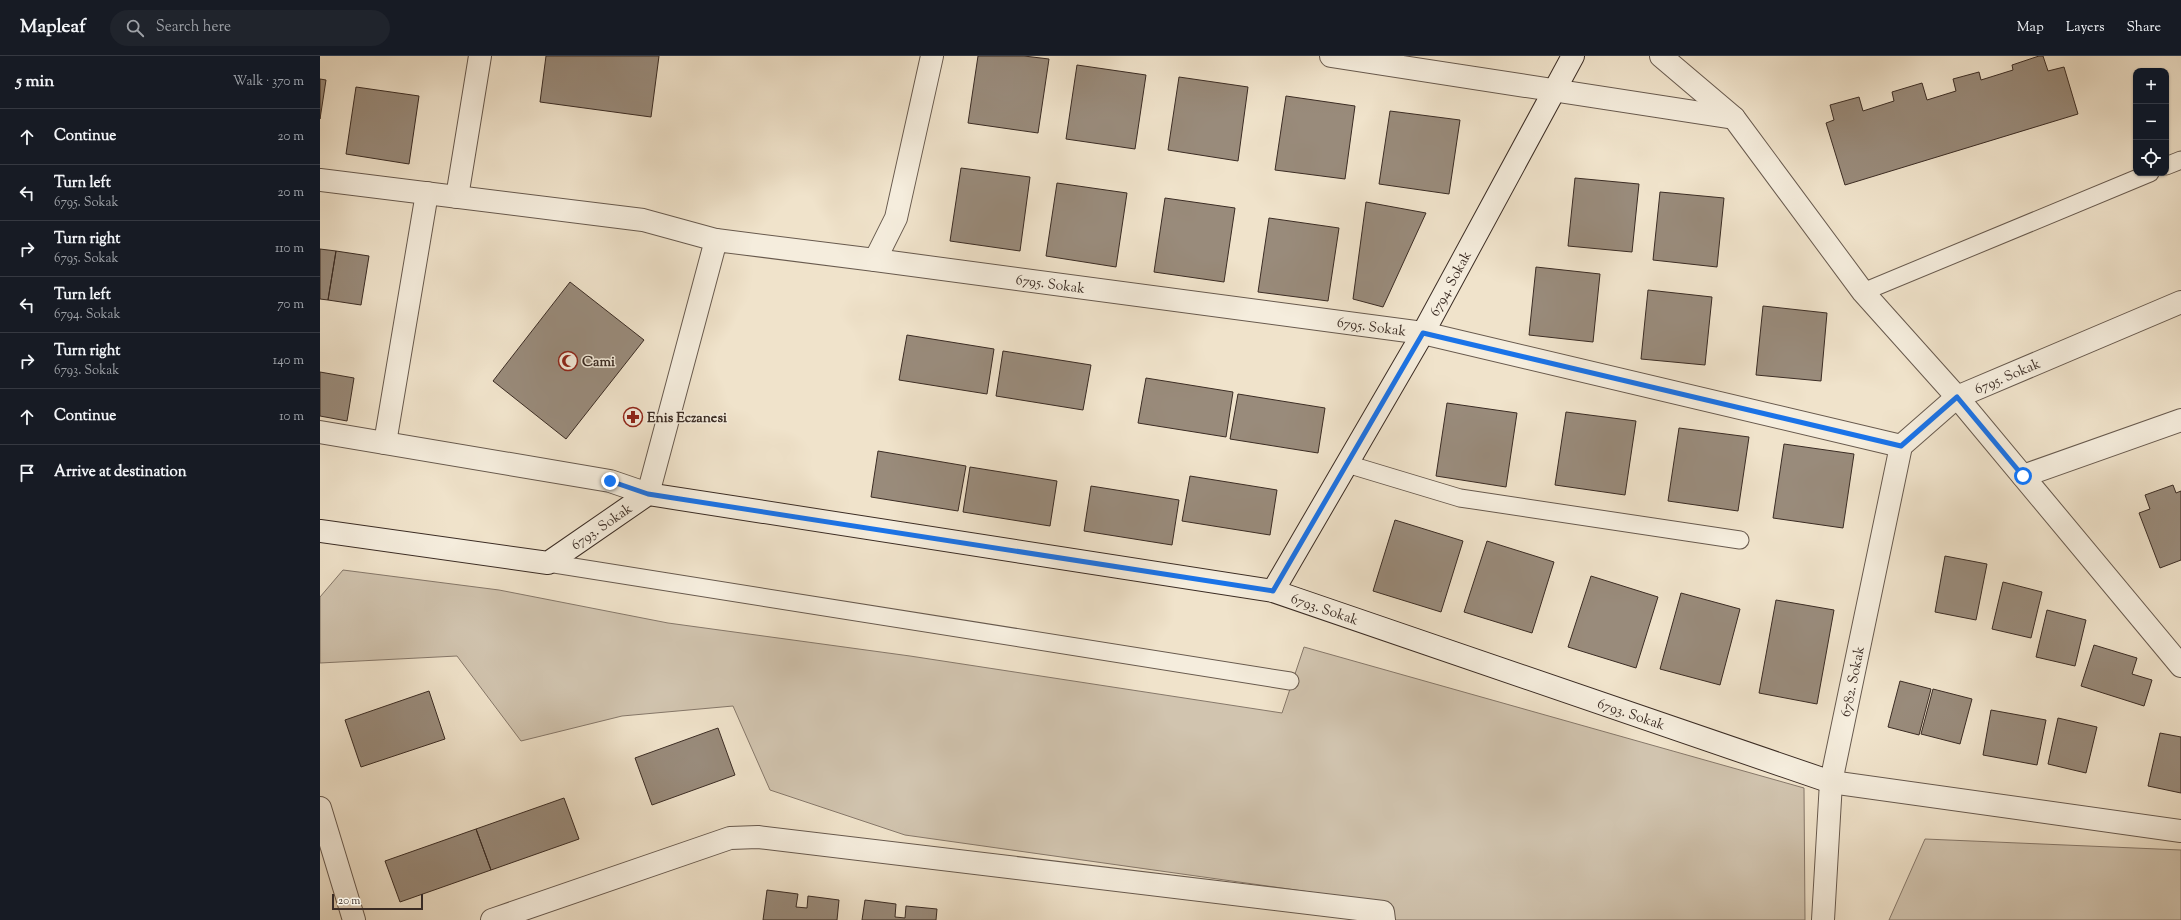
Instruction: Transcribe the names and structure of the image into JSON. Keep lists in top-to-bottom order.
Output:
{
  "streets": {
    "street": [
      "6794. Sokak",
      "6795. Sokak",
      "6793. Sokak",
      "6782. Sokak"
    ]
  },
  "crossings": [
    ["6794. Sokak", "6795. Sokak"],
    ["6794. Sokak", "6793. Sokak"],
    ["6795. Sokak", "6782. Sokak"],
    ["6793. Sokak", "6782. Sokak"]
  ],
  "places": {
    "mosque": ["Cami"],
    "pharmacy": ["Enis Eczanesi"]
  },
  "scale_bar": "20 m",
  "page": {
    "header": "Mapleaf",
    "search": "Search here",
    "nav": ["Map", "Layers", "Share"],
    "heading": ["5 min", "Walk · 370 m"],
    "map_buttons": ["+", "−"],
    "list": [
      ["Continue", "20 m"],
      ["Turn left", "6795. Sokak", "20 m"],
      ["Turn right", "6795. Sokak", "110 m"],
      ["Turn left", "6794. Sokak", "70 m"],
      ["Turn right", "6793. Sokak", "140 m"],
      ["Continue", "10 m"],
      "Arrive at destination"
    ],
    "scale": "20 m"
  }
}
